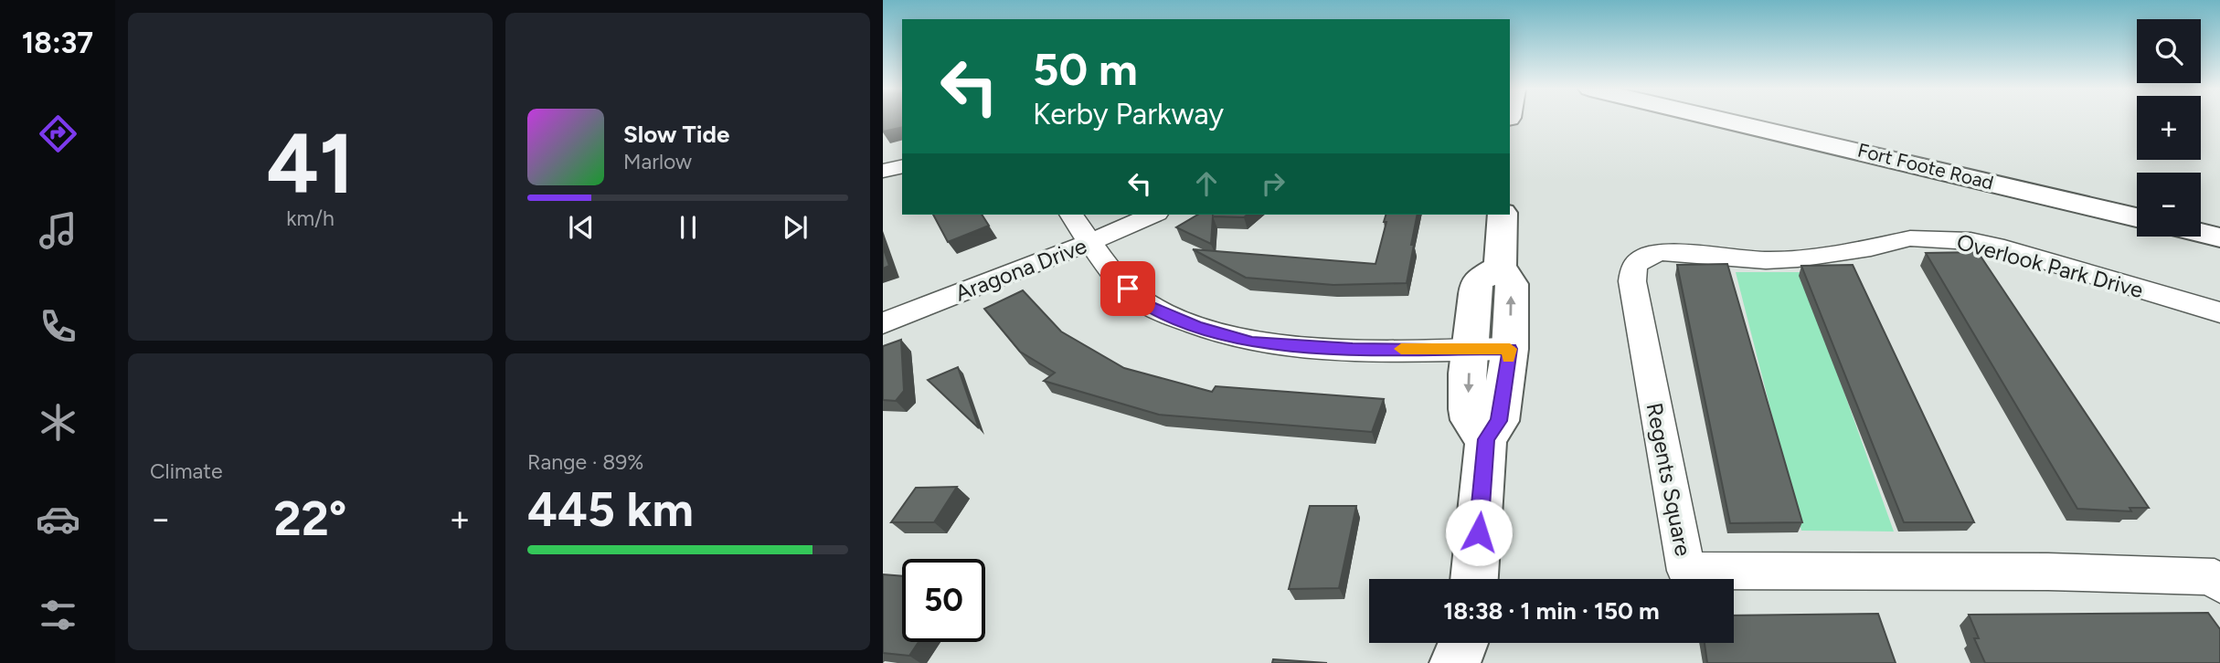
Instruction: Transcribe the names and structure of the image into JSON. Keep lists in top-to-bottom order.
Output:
{
  "streets": {
    "main road": ["Fort Foote Road"],
    "street": ["Overlook Park Drive", "Aragona Drive", "Regents Square"]
  },
  "crossings": [
    ["Overlook Park Drive", "Regents Square"]
  ],
  "page": {
    "tabs": "18:37",
    "tile": [
      ["41", "km/h"],
      "Climate",
      ["Range · 89%", "445 km"]
    ],
    "map_buttons": ["+", "−"],
    "turn": ["50 m", "Kerby Parkway"],
    "song": ["Slow Tide", "Marlow"],
    "heat": ["−", "22°", "+"],
    "limit": "50",
    "trip": "18:38 · 1 min · 150 m"
  }
}
